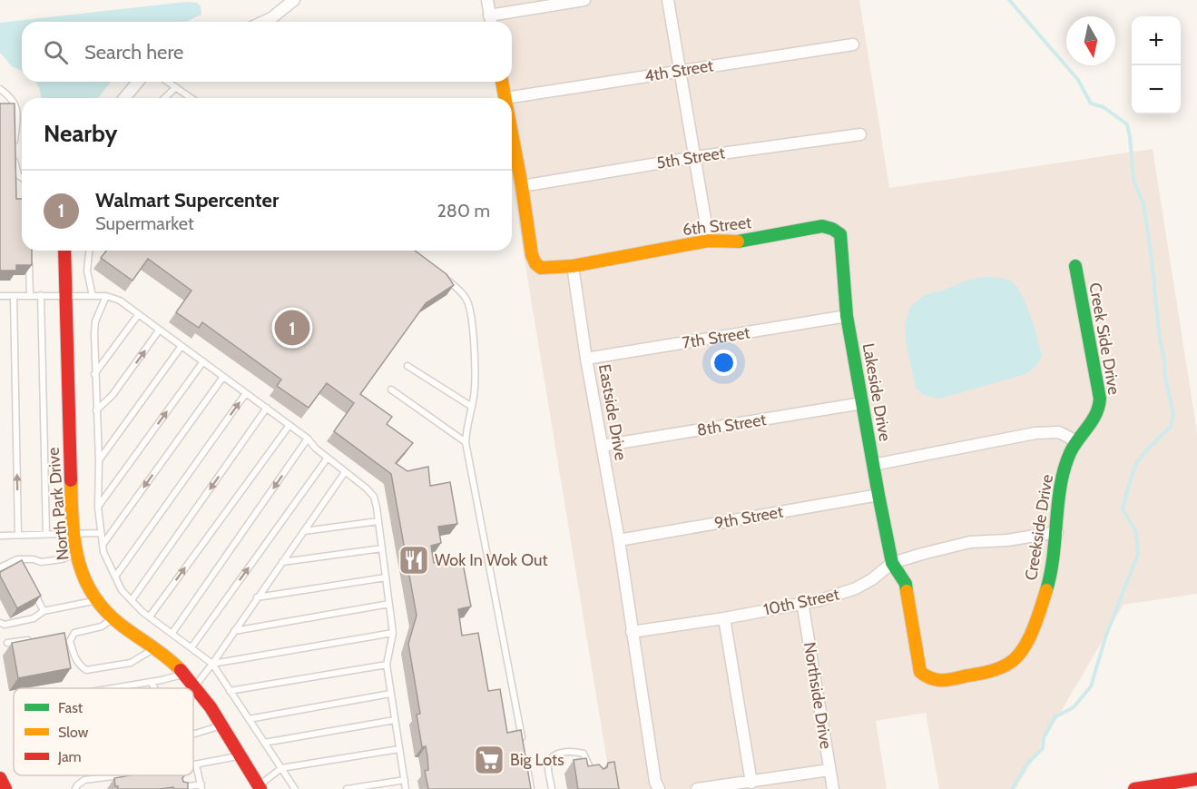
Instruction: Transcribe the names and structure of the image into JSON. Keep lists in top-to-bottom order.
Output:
{
  "streets": {
    "main road": [
      "6th Street",
      "Creek Side Drive",
      "Lakeside Drive",
      "North Park Drive",
      "Creekside Drive"
    ],
    "street": [
      "4th Street",
      "5th Street",
      "7th Street",
      "Eastside Drive",
      "8th Street",
      "9th Street",
      "10th Street",
      "Northside Drive"
    ]
  },
  "crossings": [
    ["6th Street", "Lakeside Drive"],
    ["6th Street", "Eastside Drive"],
    ["7th Street", "Lakeside Drive"],
    ["7th Street", "Eastside Drive"],
    ["Creek Side Drive", "Creekside Drive"],
    ["Lakeside Drive", "8th Street"],
    ["Lakeside Drive", "9th Street"],
    ["Lakeside Drive", "Creekside Drive"],
    ["Lakeside Drive", "10th Street"],
    ["Eastside Drive", "8th Street"],
    ["Eastside Drive", "9th Street"],
    ["Eastside Drive", "10th Street"],
    ["Creekside Drive", "10th Street"],
    ["10th Street", "Northside Drive"]
  ],
  "places": {
    "restaurant": ["Wok In Wok Out"],
    "supermarket": ["Big Lots"]
  },
  "legend": ["Fast", "Slow", "Jam"],
  "north": "bottom",
  "page": {
    "map_buttons": ["+", "−"],
    "search": "Search here",
    "heading": "Nearby",
    "list": [
      {
        "mark": "1",
        "name": "Walmart Supercenter",
        "note": "Supermarket",
        "value": "280 m"
      }
    ],
    "pins": "1"
  }
}
